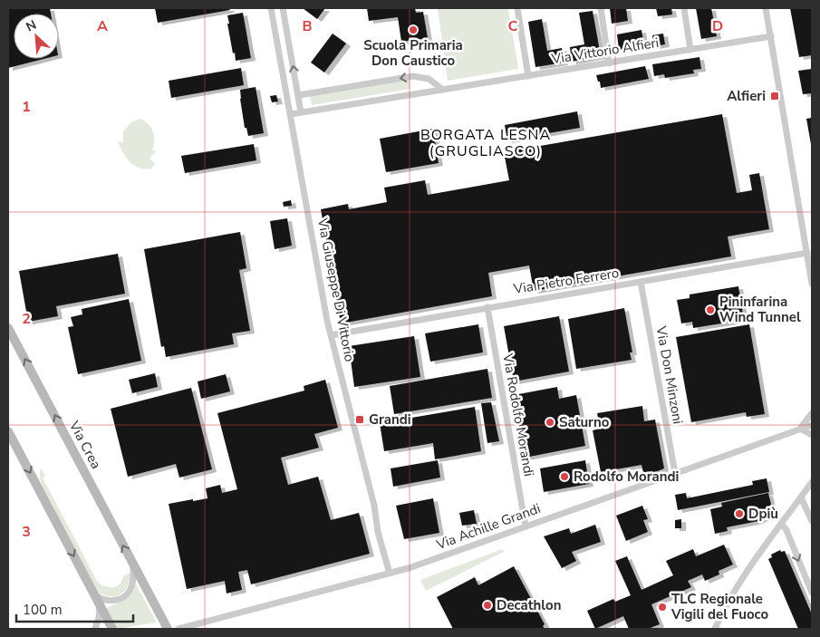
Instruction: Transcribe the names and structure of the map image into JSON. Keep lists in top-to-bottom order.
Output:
{
  "streets": {
    "street": [
      "Via Vittorio Alfieri",
      "Via Pietro Ferrero",
      "Via Giuseppe Di Vittorio",
      "Via Don Minzoni",
      "Via Rodolfo Morandi",
      "Via Crea",
      "Via Achille Grandi"
    ]
  },
  "crossings": [
    ["Via Vittorio Alfieri", "Via Giuseppe Di Vittorio"],
    ["Via Pietro Ferrero", "Via Giuseppe Di Vittorio"],
    ["Via Pietro Ferrero", "Via Don Minzoni"],
    ["Via Pietro Ferrero", "Via Rodolfo Morandi"],
    ["Via Giuseppe Di Vittorio", "Via Achille Grandi"],
    ["Via Don Minzoni", "Via Achille Grandi"],
    ["Via Rodolfo Morandi", "Via Achille Grandi"]
  ],
  "districts": ["BORGATA LESNA (GRUGLIASCO)"],
  "places": {
    "other": [
      "Scuola Primaria Don Caustico",
      "Pininfarina Wind Tunnel",
      "Saturno",
      "Rodolfo Morandi",
      "Dpiù",
      "Decathlon",
      "TLC Regionale Vigili del Fuoco"
    ],
    "transit": ["Alfieri", "Grandi"]
  },
  "scale_bar": "100 m",
  "north": "top left",
  "grid": {
    "columns": [
      "A",
      "B",
      "C",
      "D"
    ],
    "rows": ["1", "2", "3"]
  }
}
